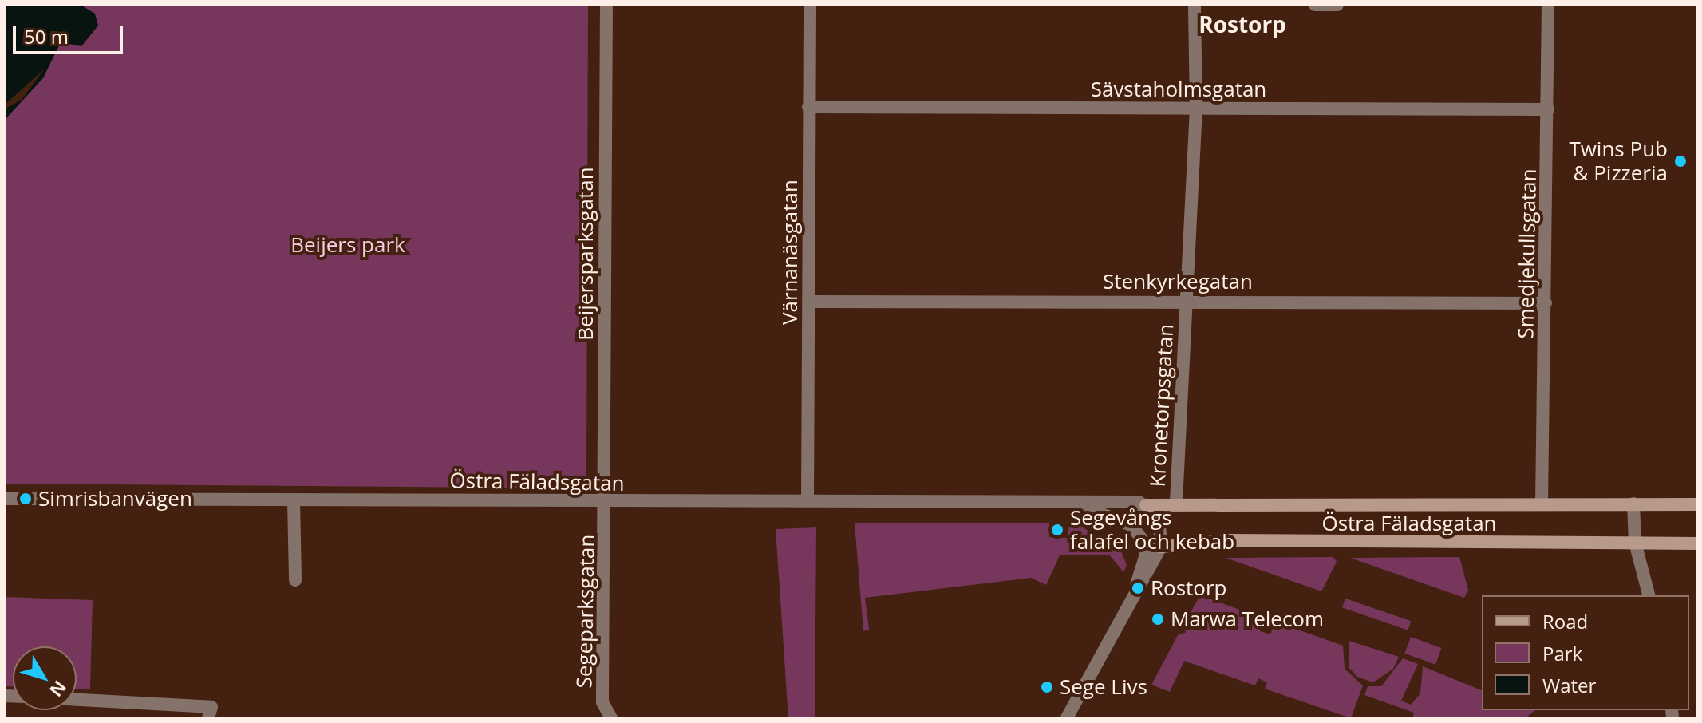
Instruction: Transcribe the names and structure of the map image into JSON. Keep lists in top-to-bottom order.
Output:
{
  "streets": {
    "street": [
      "Sävstaholmsgatan",
      "Värnanäsgatan",
      "Beijersparksgatan",
      "Smedjekullsgatan",
      "Stenkyrkegatan",
      "Kronetorpsgatan",
      "Östra Fäladsgatan",
      "Segeparksgatan"
    ]
  },
  "crossings": [
    ["Sävstaholmsgatan", "Värnanäsgatan"],
    ["Sävstaholmsgatan", "Smedjekullsgatan"],
    ["Sävstaholmsgatan", "Kronetorpsgatan"],
    ["Värnanäsgatan", "Stenkyrkegatan"],
    ["Värnanäsgatan", "Östra Fäladsgatan"],
    ["Beijersparksgatan", "Östra Fäladsgatan"],
    ["Beijersparksgatan", "Segeparksgatan"],
    ["Smedjekullsgatan", "Stenkyrkegatan"],
    ["Smedjekullsgatan", "Östra Fäladsgatan"],
    ["Stenkyrkegatan", "Kronetorpsgatan"],
    ["Kronetorpsgatan", "Östra Fäladsgatan"],
    ["Östra Fäladsgatan", "Segeparksgatan"]
  ],
  "districts": ["Rostorp"],
  "parks": ["Beijers park"],
  "places": [
    "Twins Pub & Pizzeria",
    "Simrisbanvägen",
    "Segevångs falafel och kebab",
    "Rostorp",
    "Marwa Telecom",
    "Sege Livs"
  ],
  "legend": ["Road", "Park", "Water"],
  "scale_bar": "50 m",
  "north": "bottom right"
}
